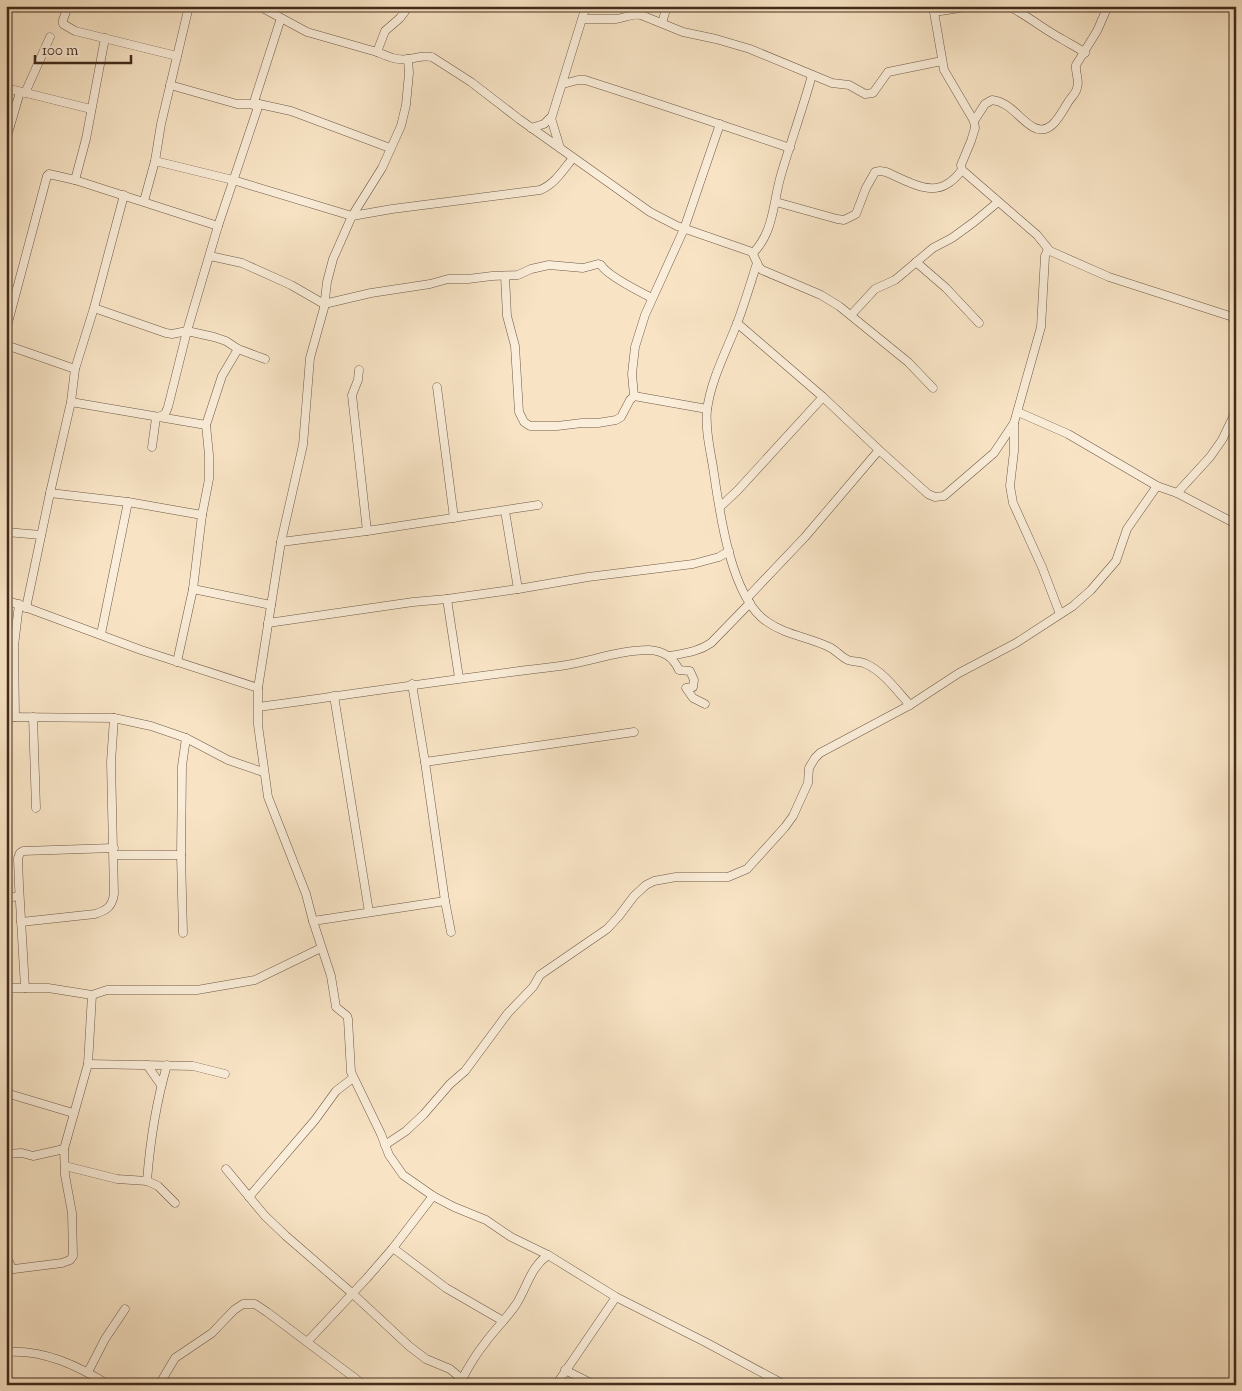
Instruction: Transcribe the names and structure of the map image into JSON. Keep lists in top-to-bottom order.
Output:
{
  "scale_bar": "100 m"
}
